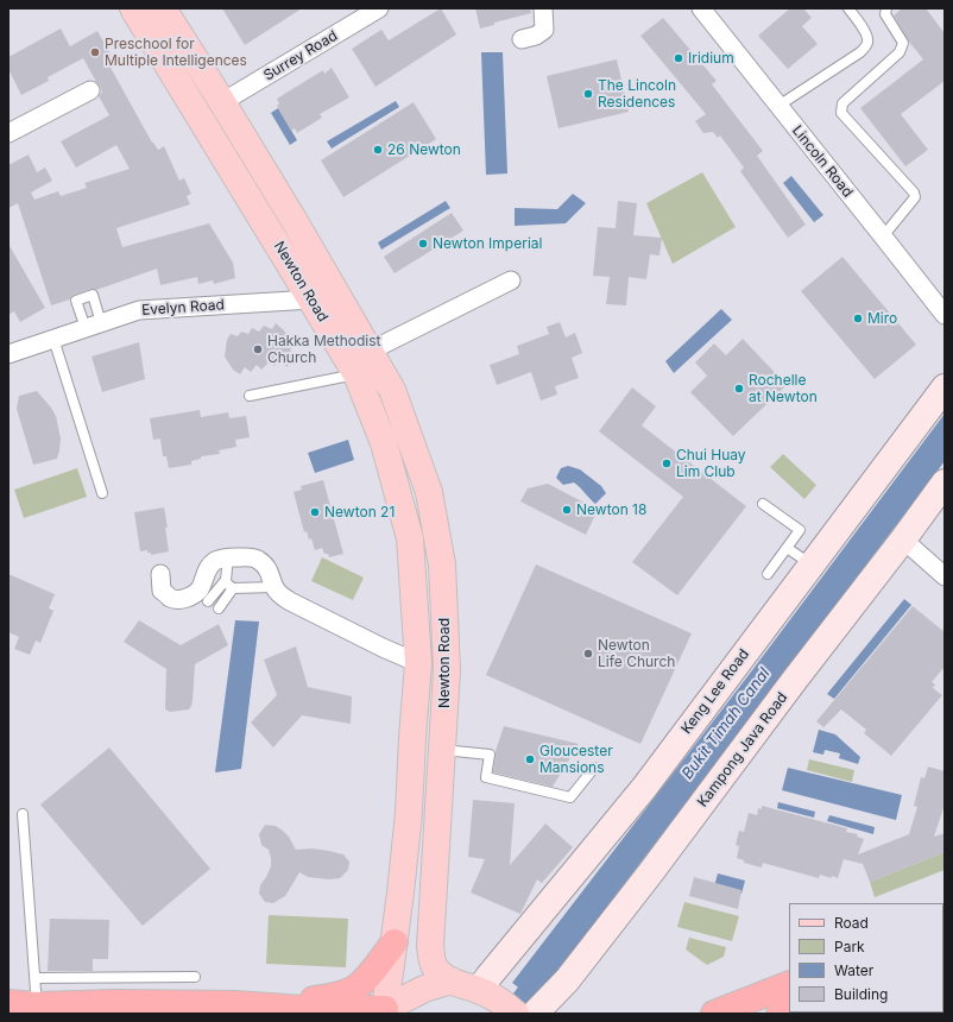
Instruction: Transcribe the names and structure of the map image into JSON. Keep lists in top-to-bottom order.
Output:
{
  "streets": {
    "main road": ["Newton Road"],
    "street": [
      "Surrey Road",
      "Lincoln Road",
      "Evelyn Road",
      "Keng Lee Road",
      "Kampong Java Road"
    ]
  },
  "crossings": [
    ["Surrey Road", "Newton Road"],
    ["Newton Road", "Evelyn Road"]
  ],
  "water": ["Bukit Timah Canal"],
  "places": [
    "Preschool for Multiple Intelligences",
    "Iridium",
    "The Lincoln Residences",
    "26 Newton",
    "Newton Imperial",
    "Miro",
    "Hakka Methodist Church",
    "Rochelle at Newton",
    "Chui Huay Lim Club",
    "Newton 18",
    "Newton 21",
    "Newton Life Church",
    "Gloucester Mansions"
  ],
  "legend": [
    "Road",
    "Park",
    "Water",
    "Building"
  ]
}
